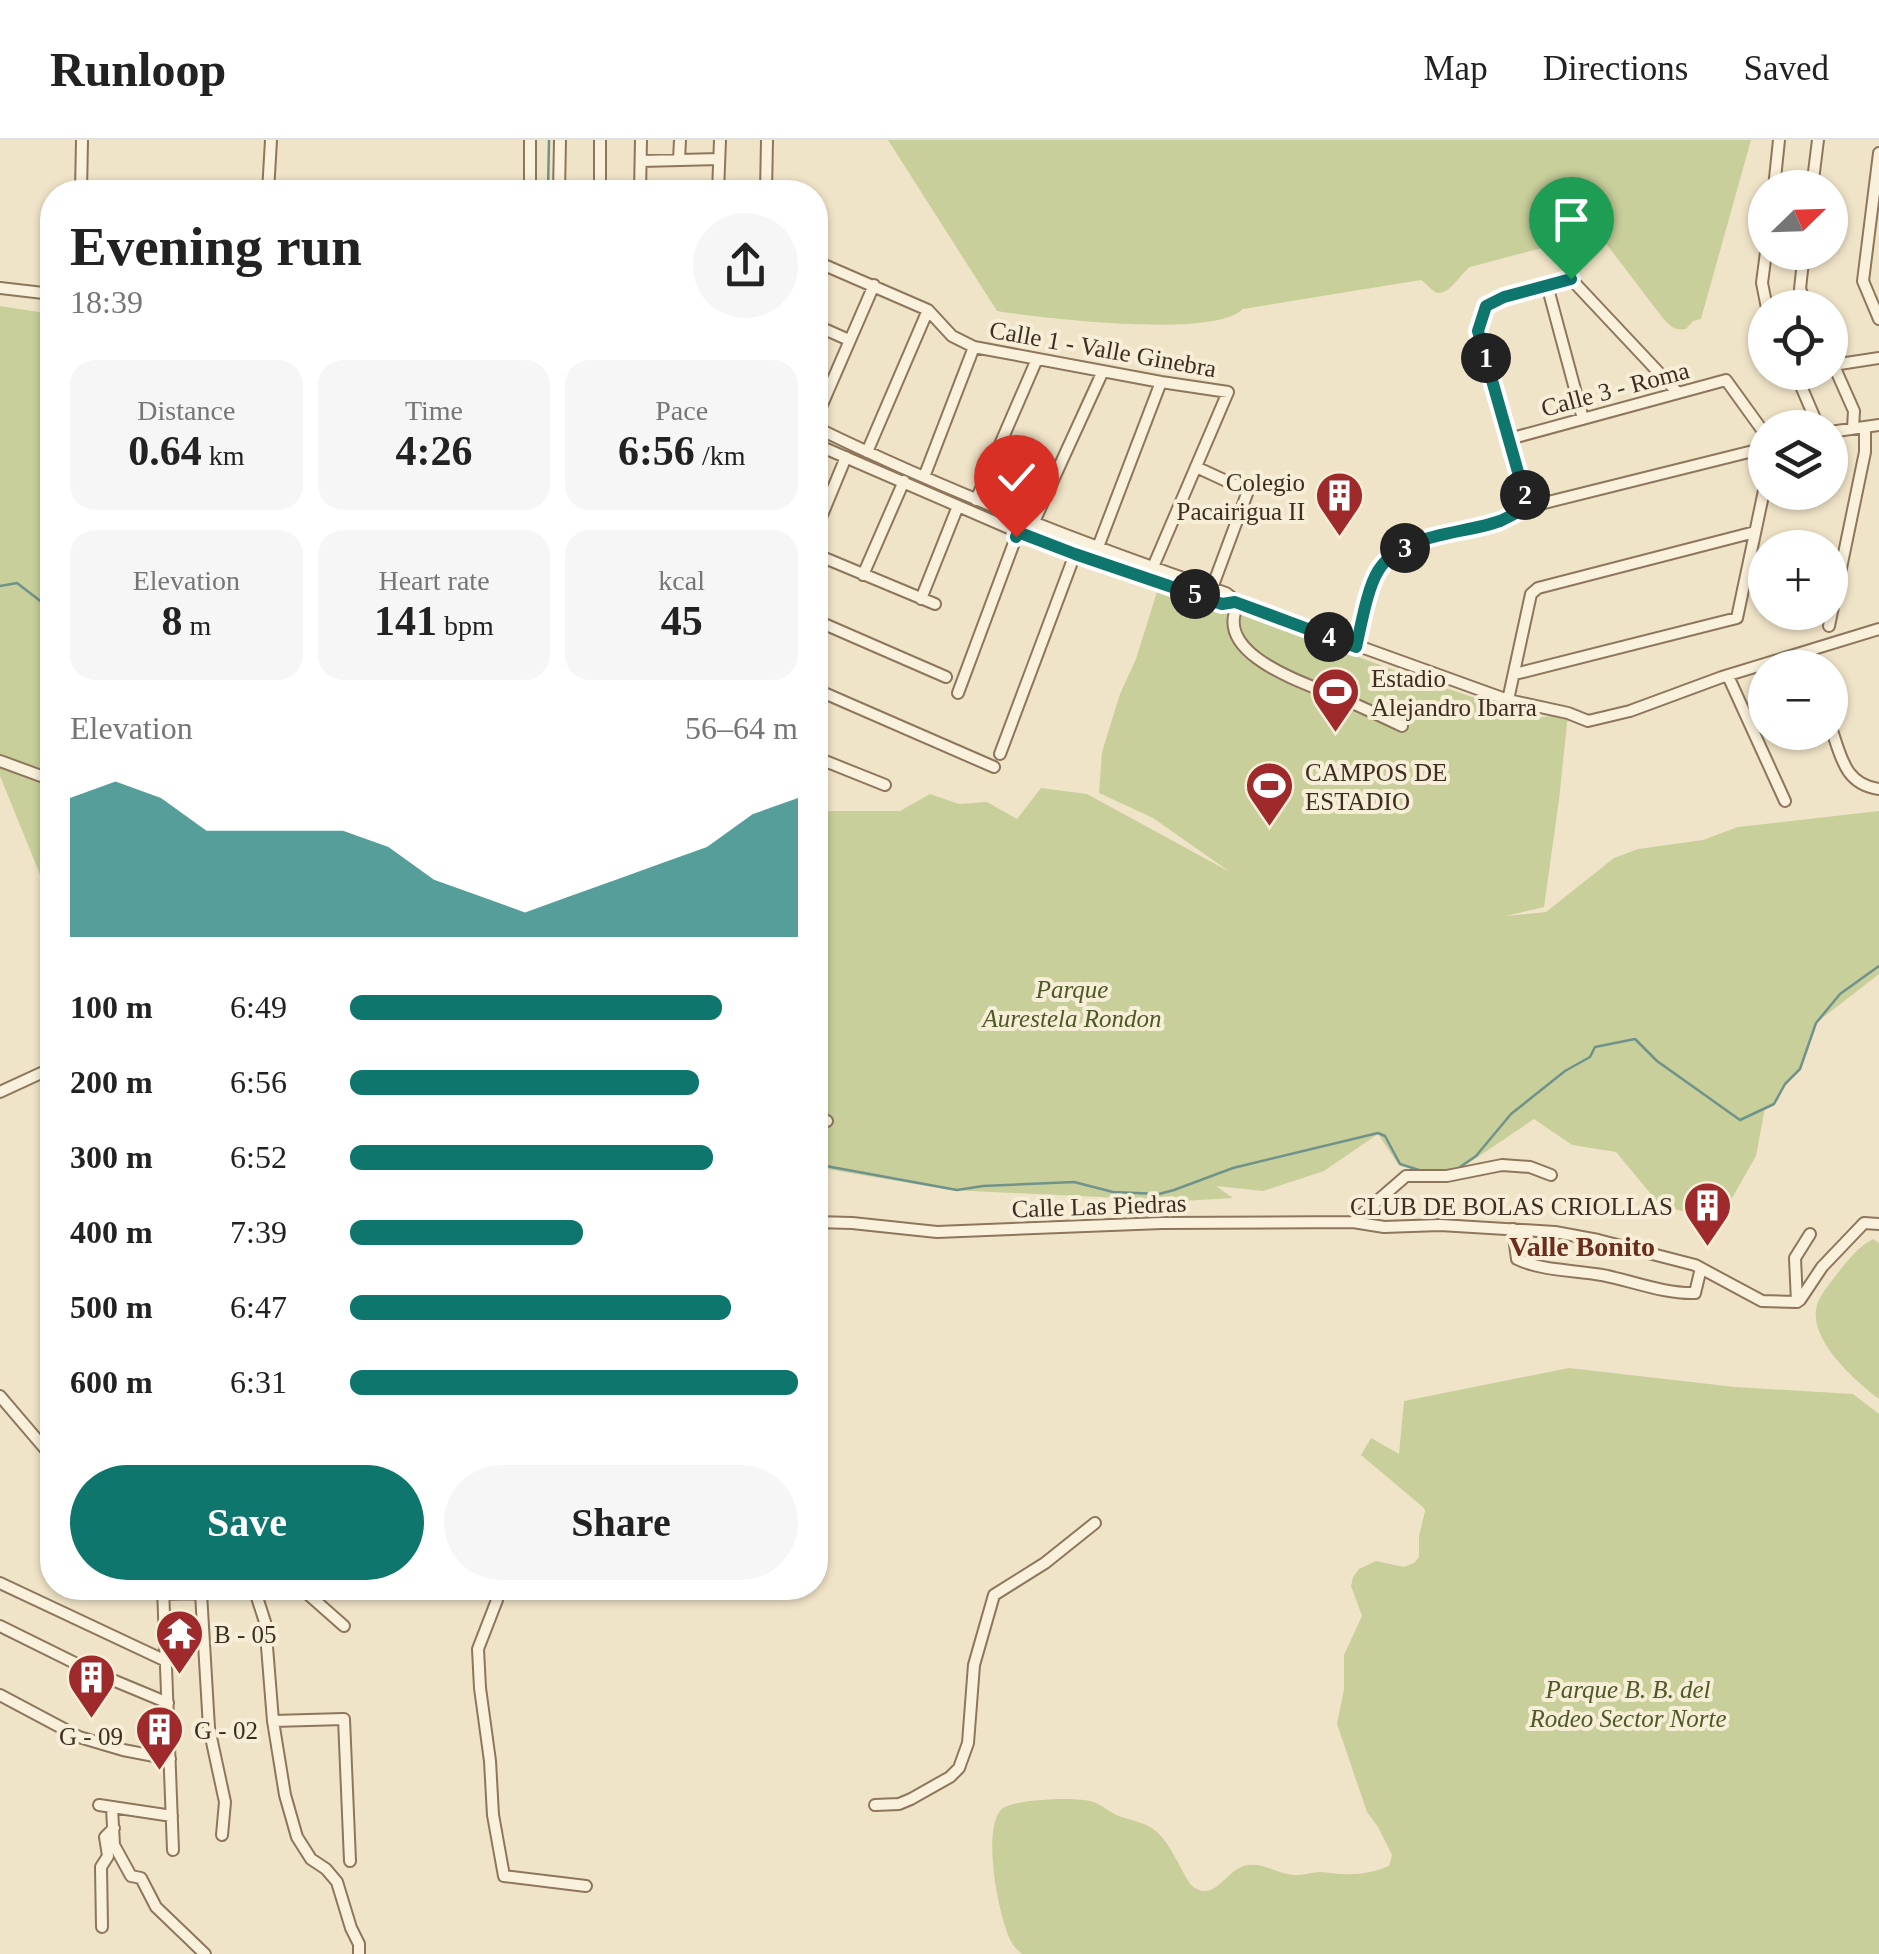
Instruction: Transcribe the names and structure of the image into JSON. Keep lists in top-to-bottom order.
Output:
{
  "streets": {
    "street": ["Calle 1 - Valle Ginebra", "Calle 3 - Roma", "Calle Las Piedras"]
  },
  "districts": ["Valle Bonito"],
  "parks": ["Parque Aurestela Rondon", "Parque B. B. del Rodeo Sector Norte"],
  "places": {
    "building": [
      "Colegio Pacairigua II",
      "CLUB DE BOLAS CRIOLLAS",
      "G - 09",
      "G - 02"
    ],
    "sports": ["Estadio Alejandro Ibarra", "CAMPOS DE ESTADIO"],
    "temple": ["B - 05"]
  },
  "north": "top right",
  "page": {
    "header": "Runloop",
    "nav": ["Map", "Directions", "Saved"],
    "map_buttons": ["+", "−"],
    "heading": ["Evening run", "18:39"],
    "pins": [
      "1",
      "2",
      "3",
      "5",
      "4"
    ],
    "stats": [
      ["Distance", "0.64 km"],
      ["Time", "4:26"],
      ["Pace", "6:56 /km"],
      ["Elevation", "8 m"],
      ["Heart rate", "141 bpm"],
      ["kcal", "45"]
    ],
    "chart": ["Elevation", "56–64 m"],
    "list": [
      {
        "name": "100 m",
        "note": "6:49"
      },
      {
        "name": "200 m",
        "note": "6:56"
      },
      {
        "name": "300 m",
        "note": "6:52"
      },
      {
        "name": "400 m",
        "note": "7:39"
      },
      {
        "name": "500 m",
        "note": "6:47"
      },
      {
        "name": "600 m",
        "note": "6:31"
      }
    ],
    "buttons": ["Save", "Share"]
  }
}
